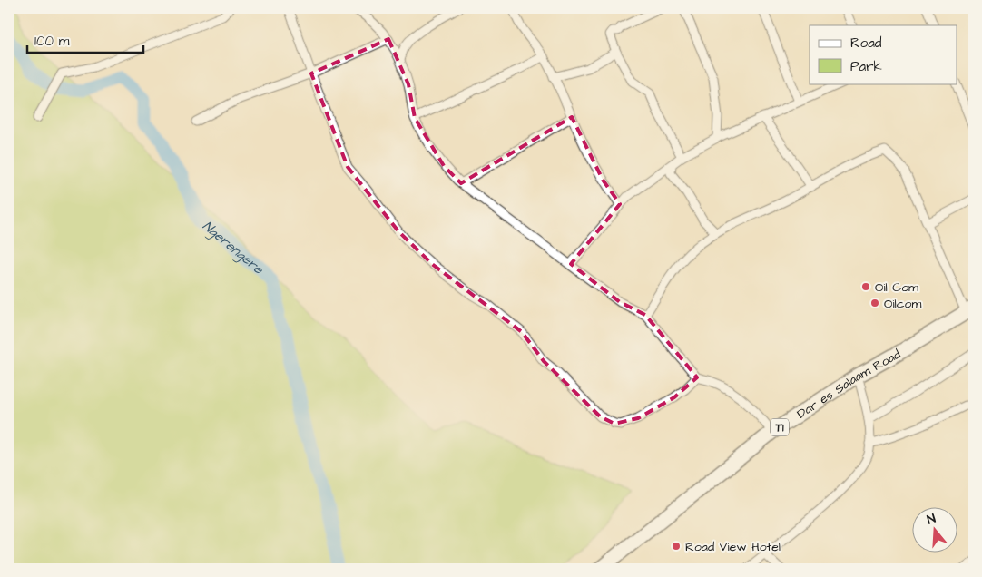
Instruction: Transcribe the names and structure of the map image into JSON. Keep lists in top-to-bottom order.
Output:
{
  "streets": {
    "highway": ["Dar es Salaam Road", "T1"]
  },
  "water": ["Ngerengere"],
  "places": ["Oil Com", "Oilcom", "Road View Hotel"],
  "legend": ["Road", "Park"],
  "scale_bar": "100 m",
  "north": "top"
}
